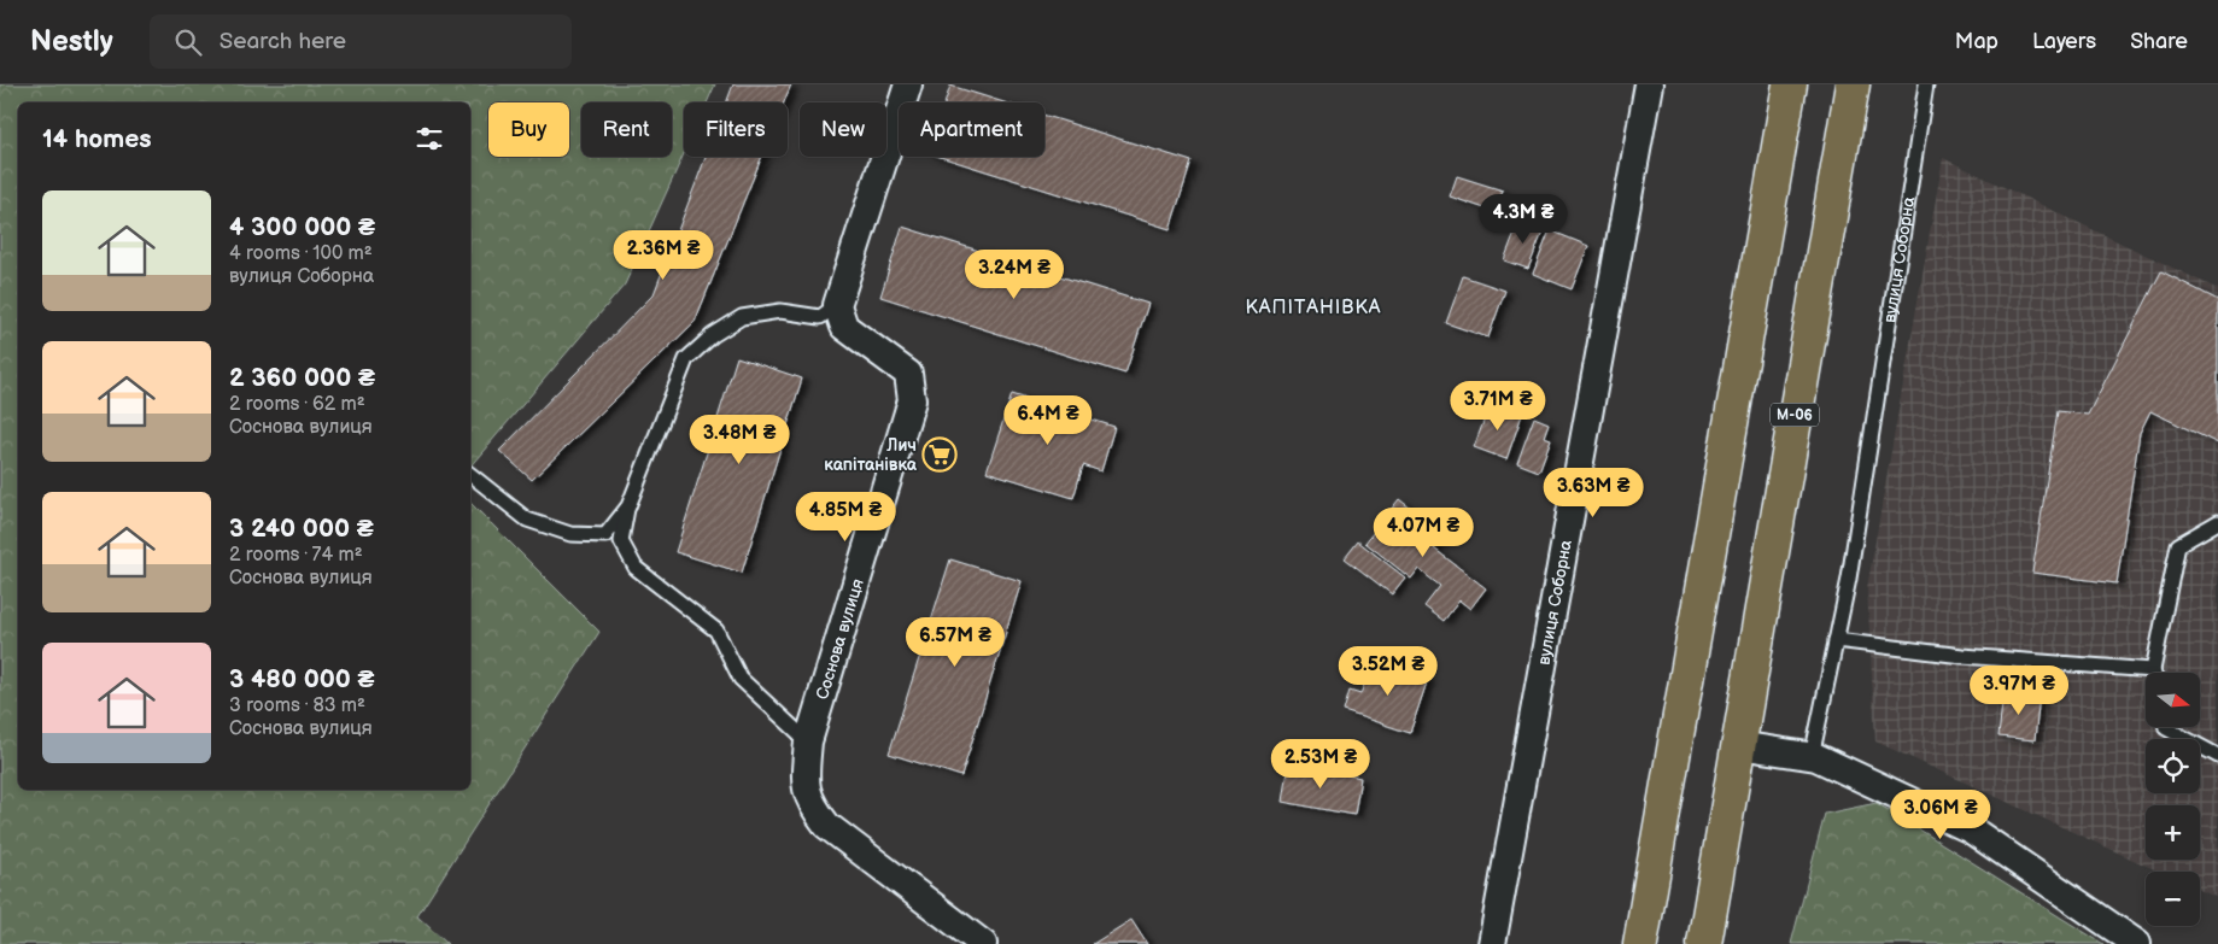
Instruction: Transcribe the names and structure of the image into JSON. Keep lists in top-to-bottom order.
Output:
{
  "streets": {
    "highway": ["М-06"],
    "street": ["вулиця Соборна", "Соснова вулиця"]
  },
  "districts": ["КАПІТАНІВКА"],
  "places": {
    "supermarket": ["Лич капітанівка"]
  },
  "north": "right",
  "page": {
    "header": "Nestly",
    "search": "Search here",
    "nav": ["Map", "Layers", "Share"],
    "chip": [
      "Buy",
      "Rent",
      "Filters",
      "New",
      "Apartment"
    ],
    "heading": "14 homes",
    "list": [
      {
        "name": "4 300 000 ₴",
        "note": "4 rooms · 100 m² · вулиця Соборна"
      },
      {
        "name": "2 360 000 ₴",
        "note": "2 rooms · 62 m² · Соснова вулиця"
      },
      {
        "name": "3 240 000 ₴",
        "note": "2 rooms · 74 m² · Соснова вулиця"
      },
      {
        "name": "3 480 000 ₴",
        "note": "3 rooms · 83 m² · Соснова вулиця"
      }
    ],
    "price": [
      "4.3M ₴",
      "2.36M ₴",
      "3.24M ₴",
      "3.71M ₴",
      "6.4M ₴",
      "3.48M ₴",
      "3.63M ₴",
      "4.85M ₴",
      "4.07M ₴",
      "6.57M ₴",
      "3.52M ₴",
      "3.97M ₴",
      "2.53M ₴",
      "3.06M ₴"
    ],
    "map_buttons": ["+", "−"]
  }
}
